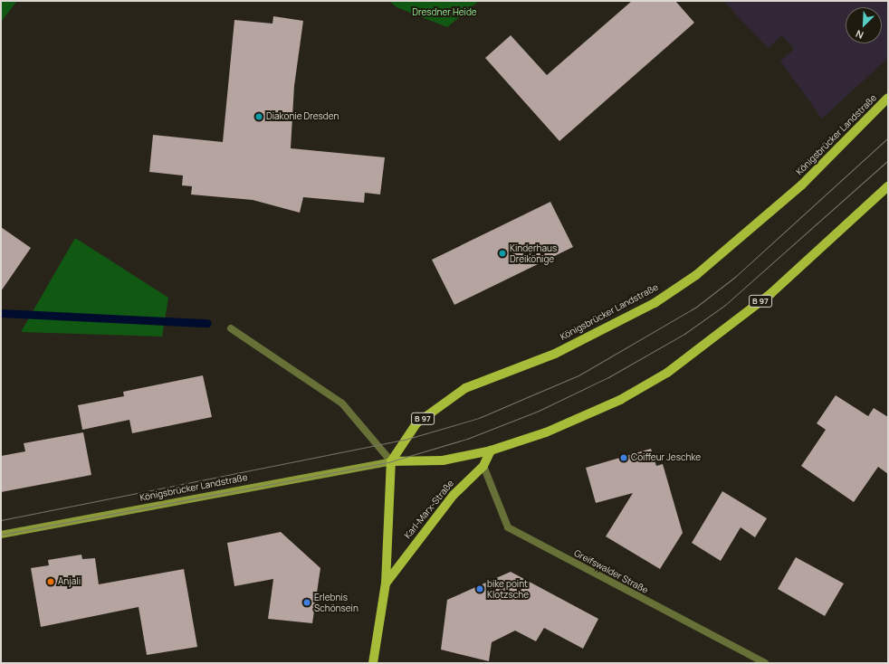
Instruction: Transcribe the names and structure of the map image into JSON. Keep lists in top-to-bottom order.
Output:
{
  "streets": {
    "main road": ["Königsbrücker Landstraße", "B 97", "Karl-Marx-Straße"],
    "street": ["Greifswalder Straße"]
  },
  "crossings": [
    ["Königsbrücker Landstraße", "B 97"],
    ["Königsbrücker Landstraße", "Karl-Marx-Straße"],
    ["B 97", "Karl-Marx-Straße"],
    ["Karl-Marx-Straße", "Greifswalder Straße"]
  ],
  "parks": ["Dresdner Heide"],
  "places": [
    "Diakonie Dresden",
    "Kinderhaus Dreikönige",
    "Coiffeur Jeschke",
    "Anjali",
    "bike point Klotzsche",
    "Erlebnis Schönsein"
  ],
  "north": "bottom left"
}
